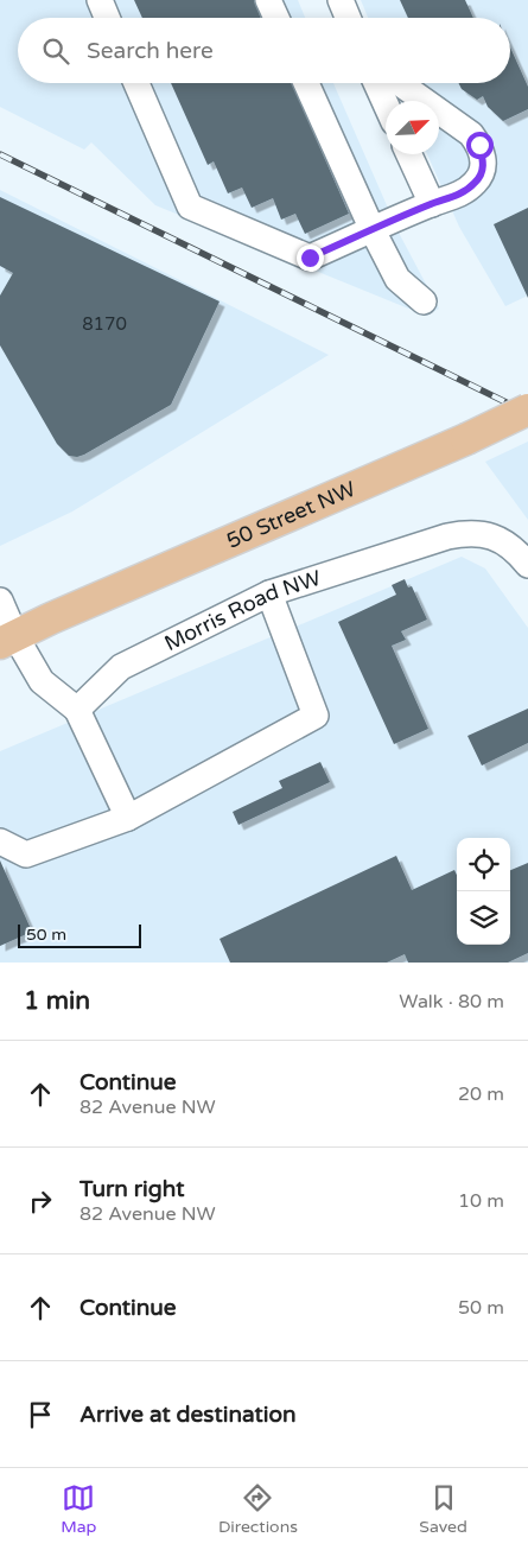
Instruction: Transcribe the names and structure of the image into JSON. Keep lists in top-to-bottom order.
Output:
{
  "streets": {
    "main road": ["50 Street NW"],
    "street": ["Morris Road NW"]
  },
  "house_numbers": ["8170"],
  "scale_bar": "50 m",
  "north": "top right",
  "page": {
    "search": "Search here",
    "scale": "50 m",
    "heading": ["1 min", "Walk · 80 m"],
    "list": [
      ["Continue", "82 Avenue NW", "20 m"],
      ["Turn right", "82 Avenue NW", "10 m"],
      ["Continue", "50 m"],
      "Arrive at destination"
    ],
    "nav": ["Map", "Directions", "Saved"]
  }
}
